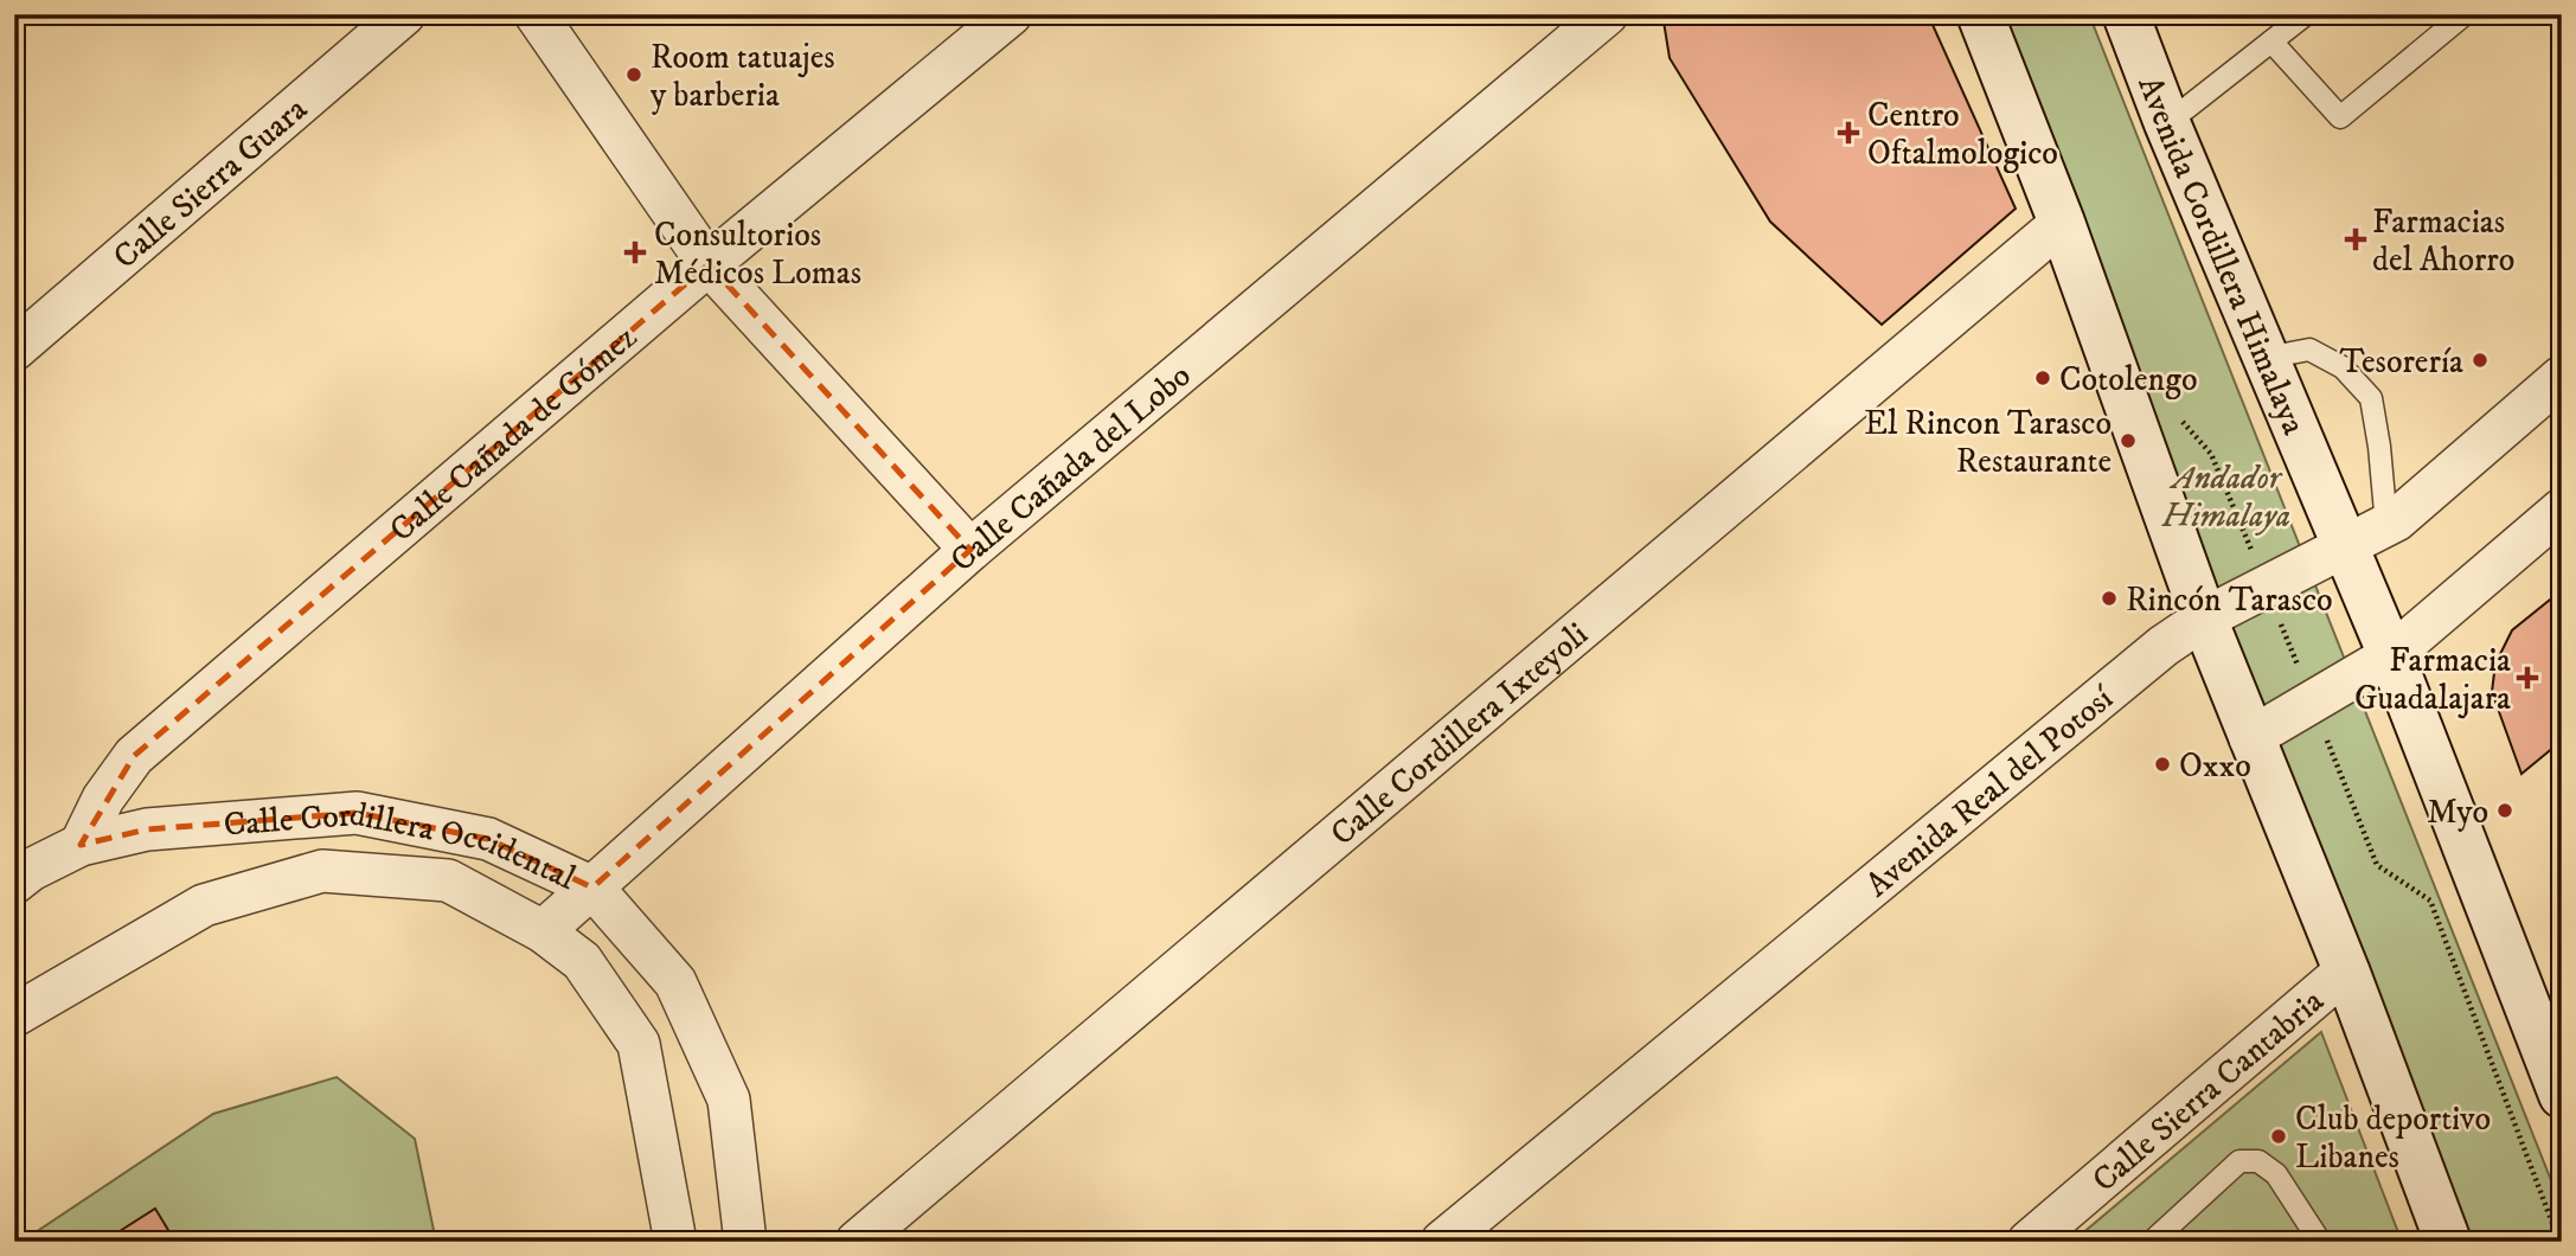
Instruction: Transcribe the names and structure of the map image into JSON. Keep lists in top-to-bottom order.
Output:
{
  "streets": {
    "main road": ["Avenida Cordillera Himalaya"],
    "street": [
      "Calle Sierra Guara",
      "Calle Cañada de Gómez",
      "Calle Cañada del Lobo",
      "Calle Cordillera Ixteyoli",
      "Avenida Real del Potosí",
      "Calle Cordillera Occidental",
      "Calle Sierra Cantabria"
    ]
  },
  "crossings": [
    ["Avenida Cordillera Himalaya", "Avenida Real del Potosí"],
    ["Calle Cañada de Gómez", "Calle Cordillera Occidental"],
    ["Calle Cañada del Lobo", "Calle Cordillera Occidental"]
  ],
  "parks": ["Andador Himalaya"],
  "places": {
    "other": [
      "Room tatuajes y barberia",
      "Tesorería",
      "Cotolengo",
      "El Rincon Tarasco Restaurante",
      "Rincón Tarasco",
      "Oxxo",
      "Myo",
      "Club deportivo Libanes"
    ],
    "health": [
      "Centro Oftalmologico",
      "Farmacias del Ahorro",
      "Consultorios Médicos Lomas",
      "Farmacia Guadalajara"
    ]
  }
}
